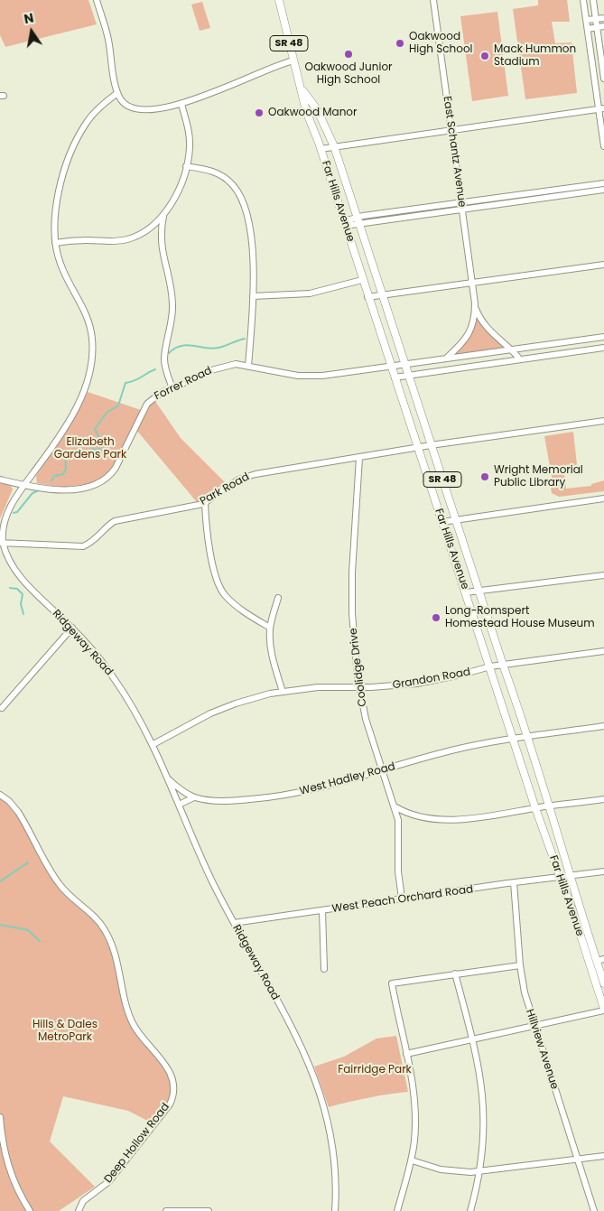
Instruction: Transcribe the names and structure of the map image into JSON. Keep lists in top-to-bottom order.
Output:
{
  "streets": {
    "main road": ["SR 48", "Far Hills Avenue"],
    "street": [
      "East Schantz Avenue",
      "Forrer Road",
      "Park Road",
      "Ridgeway Road",
      "Coolidge Drive",
      "Grandon Road",
      "West Hadley Road",
      "West Peach Orchard Road",
      "Hillview Avenue",
      "Deep Hollow Road"
    ]
  },
  "crossings": [
    ["East Schantz Avenue", "Forrer Road"],
    ["Far Hills Avenue", "Forrer Road"],
    ["Far Hills Avenue", "Park Road"],
    ["Far Hills Avenue", "Grandon Road"],
    ["Far Hills Avenue", "West Hadley Road"],
    ["Far Hills Avenue", "West Peach Orchard Road"],
    ["Forrer Road", "Ridgeway Road"],
    ["Park Road", "Ridgeway Road"],
    ["Park Road", "Coolidge Drive"],
    ["Ridgeway Road", "Grandon Road"],
    ["Ridgeway Road", "West Hadley Road"],
    ["Ridgeway Road", "West Peach Orchard Road"],
    ["Coolidge Drive", "Grandon Road"],
    ["Coolidge Drive", "West Hadley Road"],
    ["Coolidge Drive", "West Peach Orchard Road"],
    ["West Peach Orchard Road", "Hillview Avenue"]
  ],
  "parks": ["Elizabeth Gardens Park", "Hills & Dales MetroPark", "Fairridge Park"],
  "places": [
    "Oakwood High School",
    "Oakwood Junior High School",
    "Mack Hummon Stadium",
    "Oakwood Manor",
    "Wright Memorial Public Library",
    "Long-Romspert Homestead House Museum"
  ],
  "north": "top"
}
